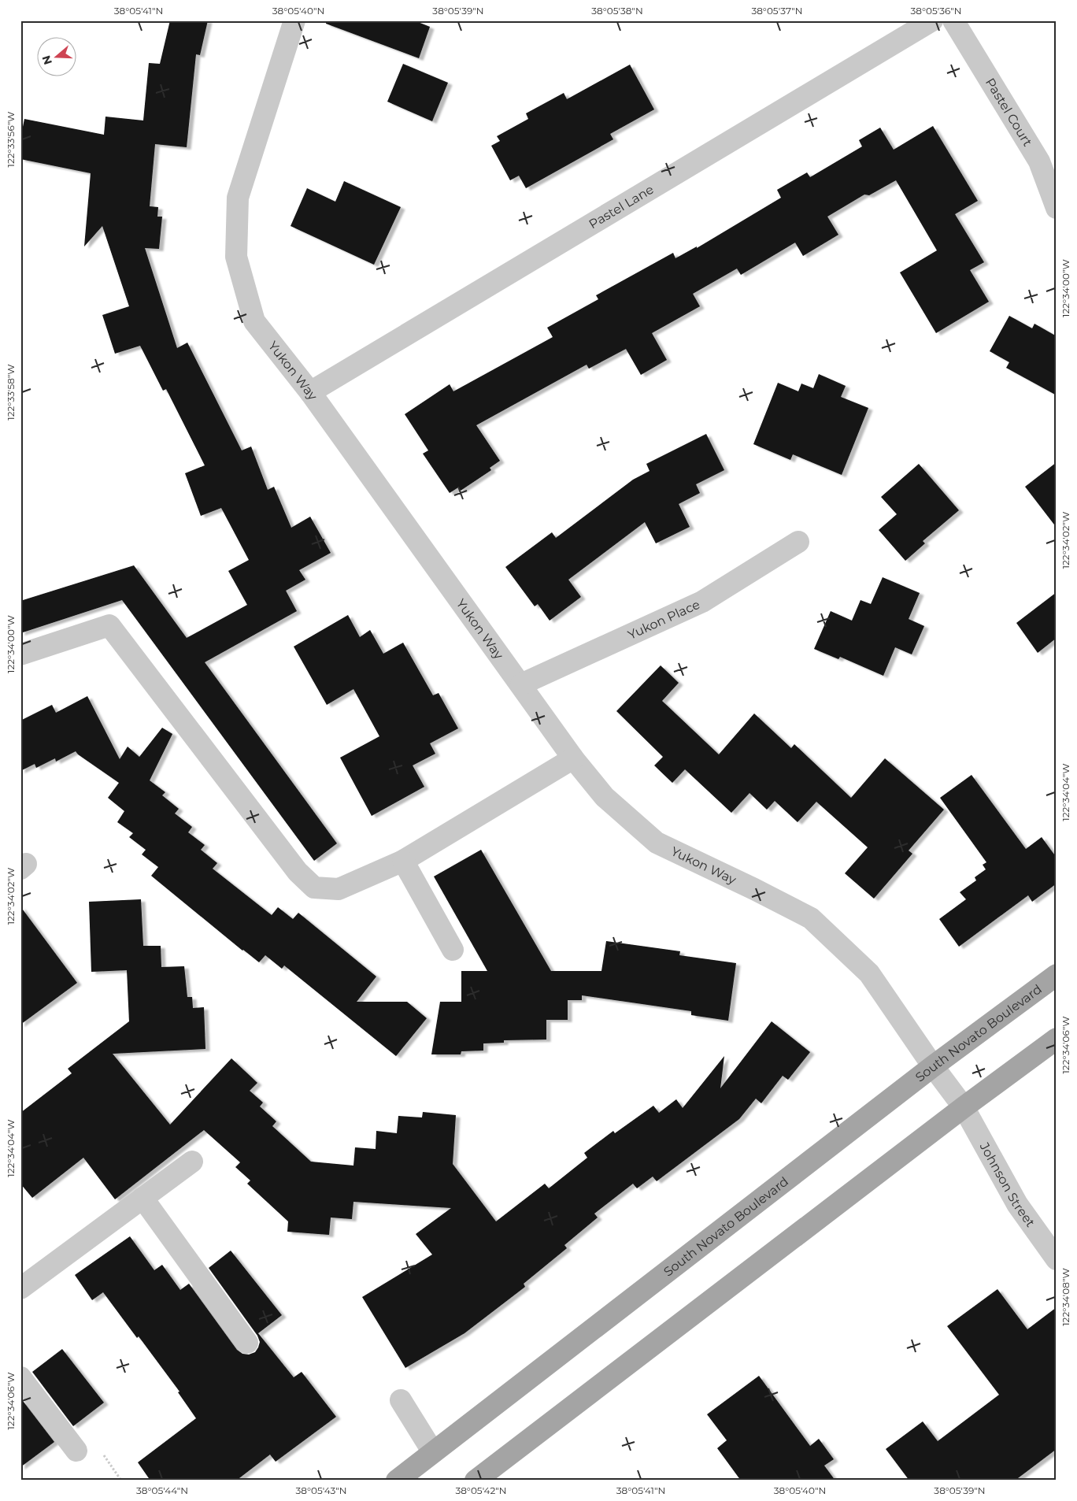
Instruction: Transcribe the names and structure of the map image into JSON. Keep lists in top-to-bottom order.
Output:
{
  "streets": {
    "main road": ["South Novato Boulevard"],
    "street": [
      "Pastel Court",
      "Pastel Lane",
      "Yukon Way",
      "Yukon Place",
      "Johnson Street"
    ]
  },
  "crossings": [
    ["Pastel Lane", "Yukon Way"],
    ["Yukon Way", "Yukon Place"],
    ["Yukon Way", "South Novato Boulevard"],
    ["Yukon Way", "Johnson Street"]
  ],
  "north": "left",
  "coordinates": [
    "38°05'41\"N",
    "38°05'40\"N",
    "38°05'39\"N",
    "38°05'38\"N",
    "38°05'37\"N",
    "38°05'36\"N",
    "122°33'56\"W",
    "122°34'00\"W",
    "122°33'58\"W",
    "122°34'02\"W",
    "122°34'04\"W",
    "122°34'06\"W",
    "122°34'08\"W",
    "38°05'44\"N",
    "38°05'43\"N",
    "38°05'42\"N"
  ]
}
